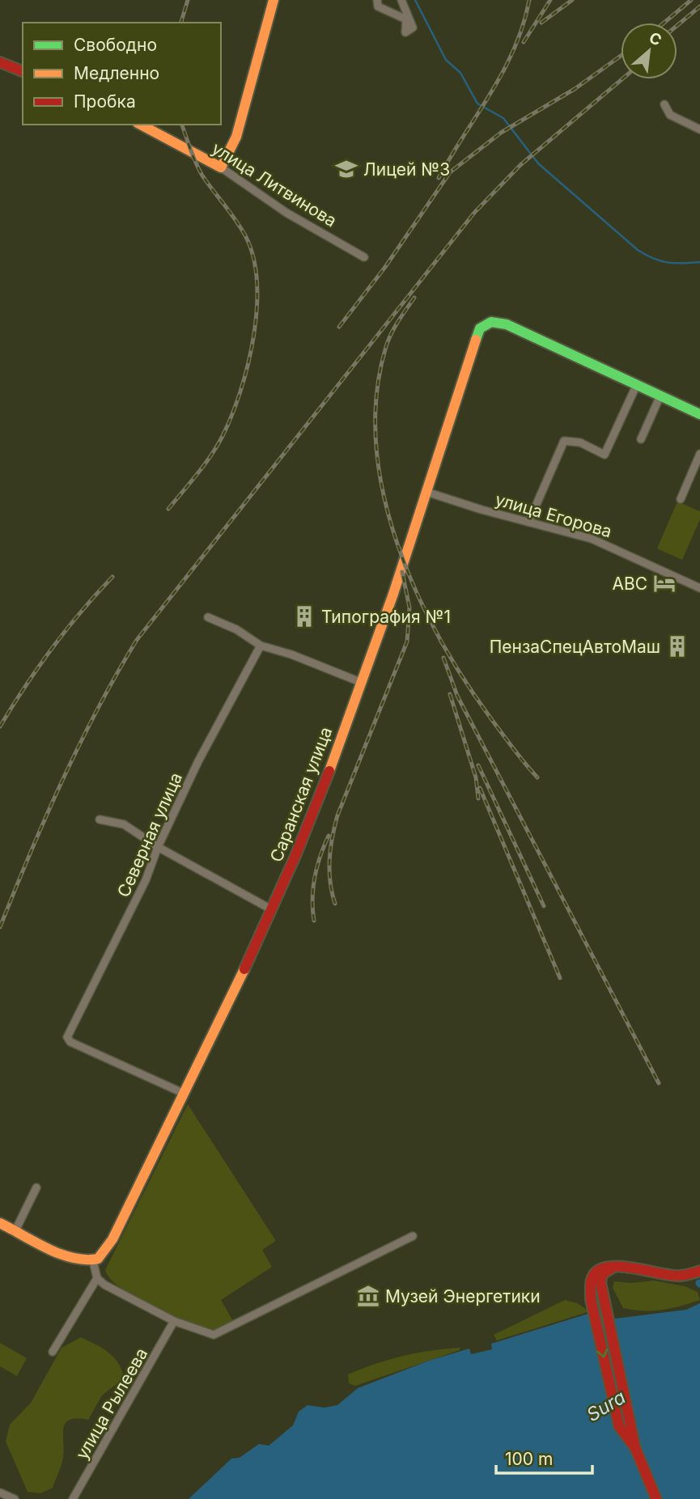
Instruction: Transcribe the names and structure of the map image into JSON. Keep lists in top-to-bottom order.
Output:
{
  "streets": {
    "main road": ["улица Литвинова", "Саранская улица"],
    "street": ["улица Егорова", "Северная улица", "улица Рылеева"]
  },
  "crossings": [
    ["улица Егорова", "Саранская улица"],
    ["Саранская улица", "Северная улица"]
  ],
  "water": ["Sura"],
  "places": {
    "school or university": ["Лицей №3"],
    "hotel": ["ABC"],
    "building": ["Типография №1", "ПензаСпецАвтоМаш"],
    "museum": ["Музей Энергетики"]
  },
  "legend": ["Свободно", "Медленно", "Пробка"],
  "scale_bar": "100 m",
  "north": "top right"
}
